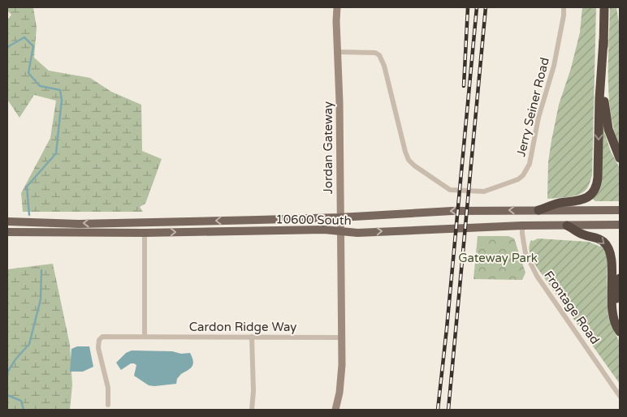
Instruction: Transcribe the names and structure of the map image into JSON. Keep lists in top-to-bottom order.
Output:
{
  "streets": {
    "main road": ["Jordan Gateway", "10600 South"],
    "street": ["Jerry Seiner Road", "Frontage Road", "Cardon Ridge Way"]
  },
  "crossings": [
    ["Jerry Seiner Road", "Jordan Gateway"],
    ["Jordan Gateway", "10600 South"],
    ["Jordan Gateway", "Cardon Ridge Way"],
    ["10600 South", "Frontage Road"]
  ],
  "parks": ["Gateway Park"]
}
